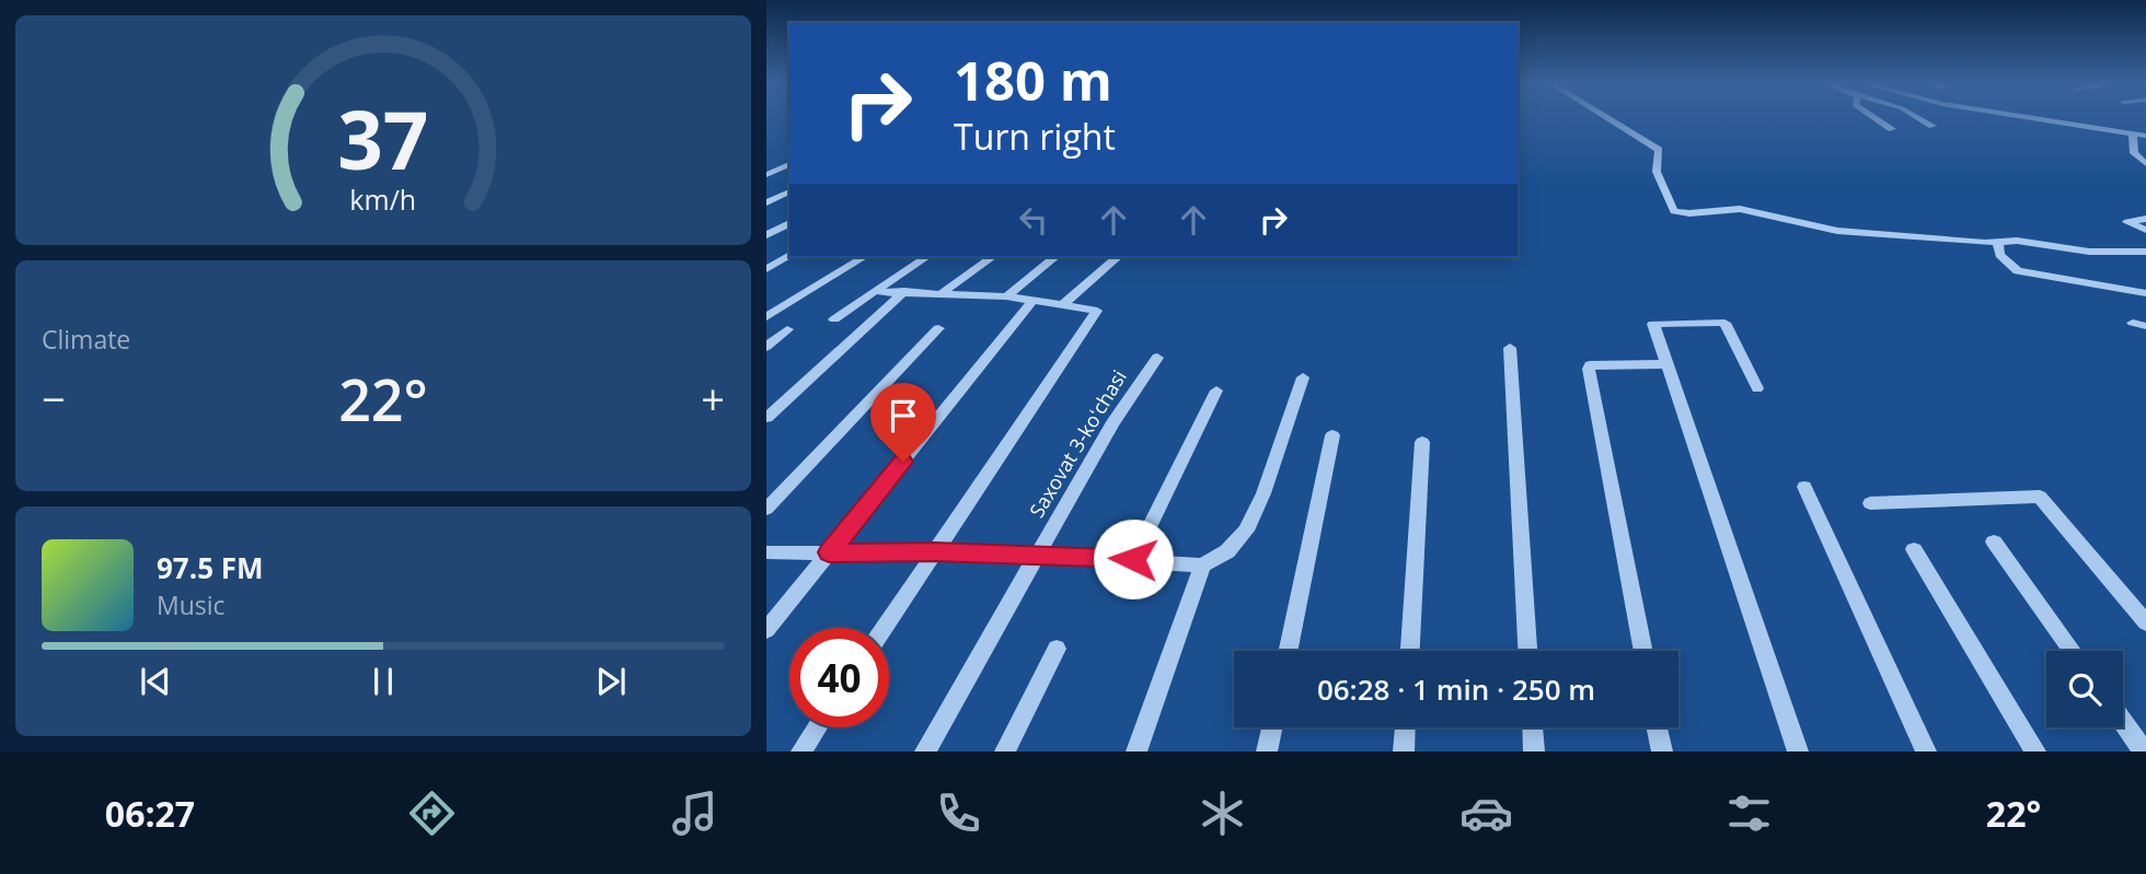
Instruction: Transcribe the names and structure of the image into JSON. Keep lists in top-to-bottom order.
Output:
{
  "streets": {
    "street": ["Saxovat 3-koʻchasi"]
  },
  "page": {
    "turn": ["180 m", "Turn right"],
    "tile": "Climate",
    "heat": ["−", "22°", "+"],
    "song": ["97.5 FM", "Music"],
    "limit": "40",
    "trip": "06:28 · 1 min · 250 m",
    "tabs": ["06:27", "22°"],
    "gauge": ["37", "km/h"]
  }
}
